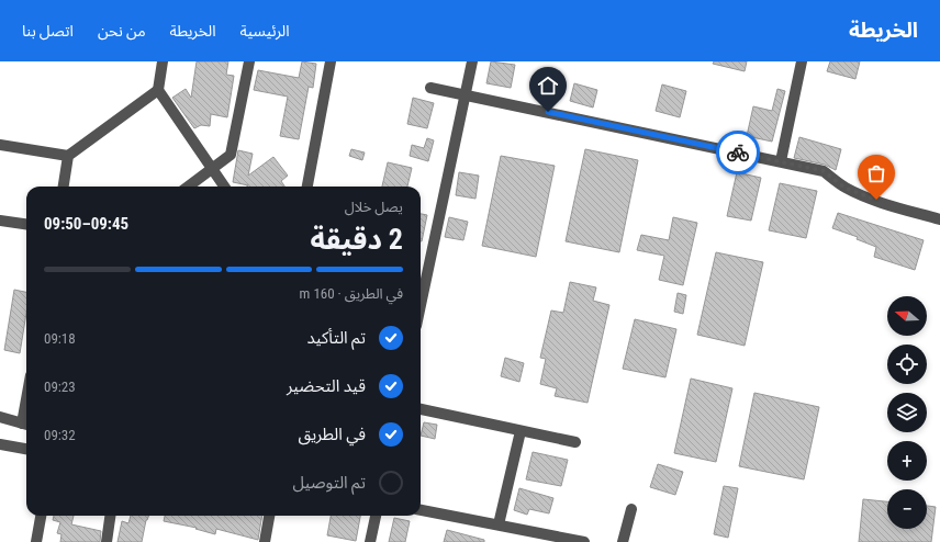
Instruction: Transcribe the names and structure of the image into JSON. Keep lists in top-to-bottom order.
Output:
{
  "north": "left",
  "page": {
    "header": "الخريطة",
    "nav": [
      "الرئيسية",
      "الخريطة",
      "من نحن",
      "اتصل بنا"
    ],
    "heading": ["2 دقيقة", "يصل خلال", "09:45–09:50"],
    "bar": "في الطريق · 160 m",
    "map_buttons": ["+", "−"],
    "list": [
      ["تم التأكيد", "09:18"],
      ["قيد التحضير", "09:23"],
      ["في الطريق", "09:32"],
      "تم التوصيل"
    ]
  }
}
